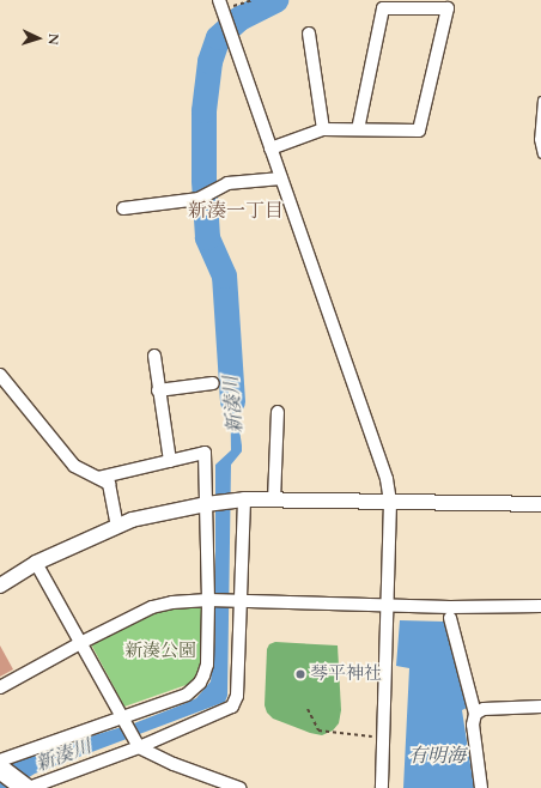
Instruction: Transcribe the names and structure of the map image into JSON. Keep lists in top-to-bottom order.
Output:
{
  "districts": ["新湊一丁目"],
  "water": ["新湊川", "有明海"],
  "parks": ["新湊公園"],
  "places": ["琴平神社"],
  "north": "right"
}
